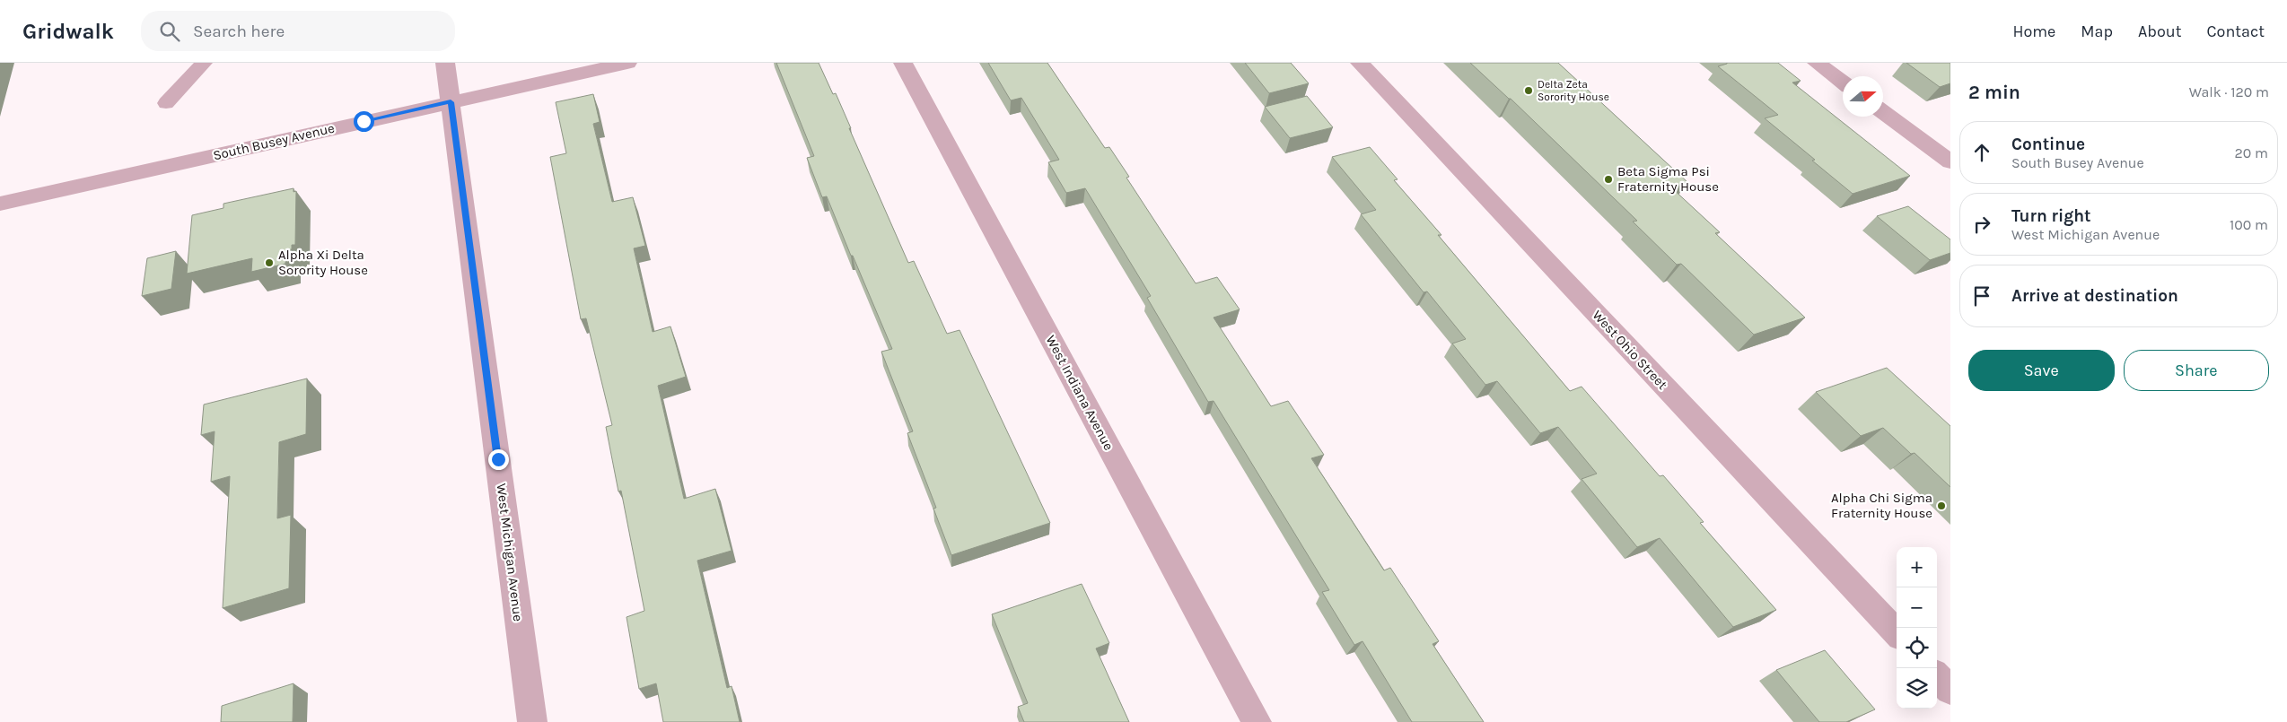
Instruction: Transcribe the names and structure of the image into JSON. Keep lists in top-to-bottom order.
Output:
{
  "streets": {
    "street": [
      "South Busey Avenue",
      "West Ohio Street",
      "West Indiana Avenue",
      "West Michigan Avenue"
    ]
  },
  "crossings": [
    ["South Busey Avenue", "West Michigan Avenue"]
  ],
  "places": [
    "Delta Zeta Sorority House",
    "Beta Sigma Psi Fraternity House",
    "Alpha Xi Delta Sorority House",
    "Alpha Chi Sigma Fraternity House"
  ],
  "north": "right",
  "page": {
    "header": "Gridwalk",
    "search": "Search here",
    "nav": [
      "Home",
      "Map",
      "About",
      "Contact"
    ],
    "heading": ["2 min", "Walk · 120 m"],
    "list": [
      ["Continue", "South Busey Avenue", "20 m"],
      ["Turn right", "West Michigan Avenue", "100 m"],
      "Arrive at destination"
    ],
    "buttons": ["Save", "Share"],
    "map_buttons": ["+", "−"]
  }
}
